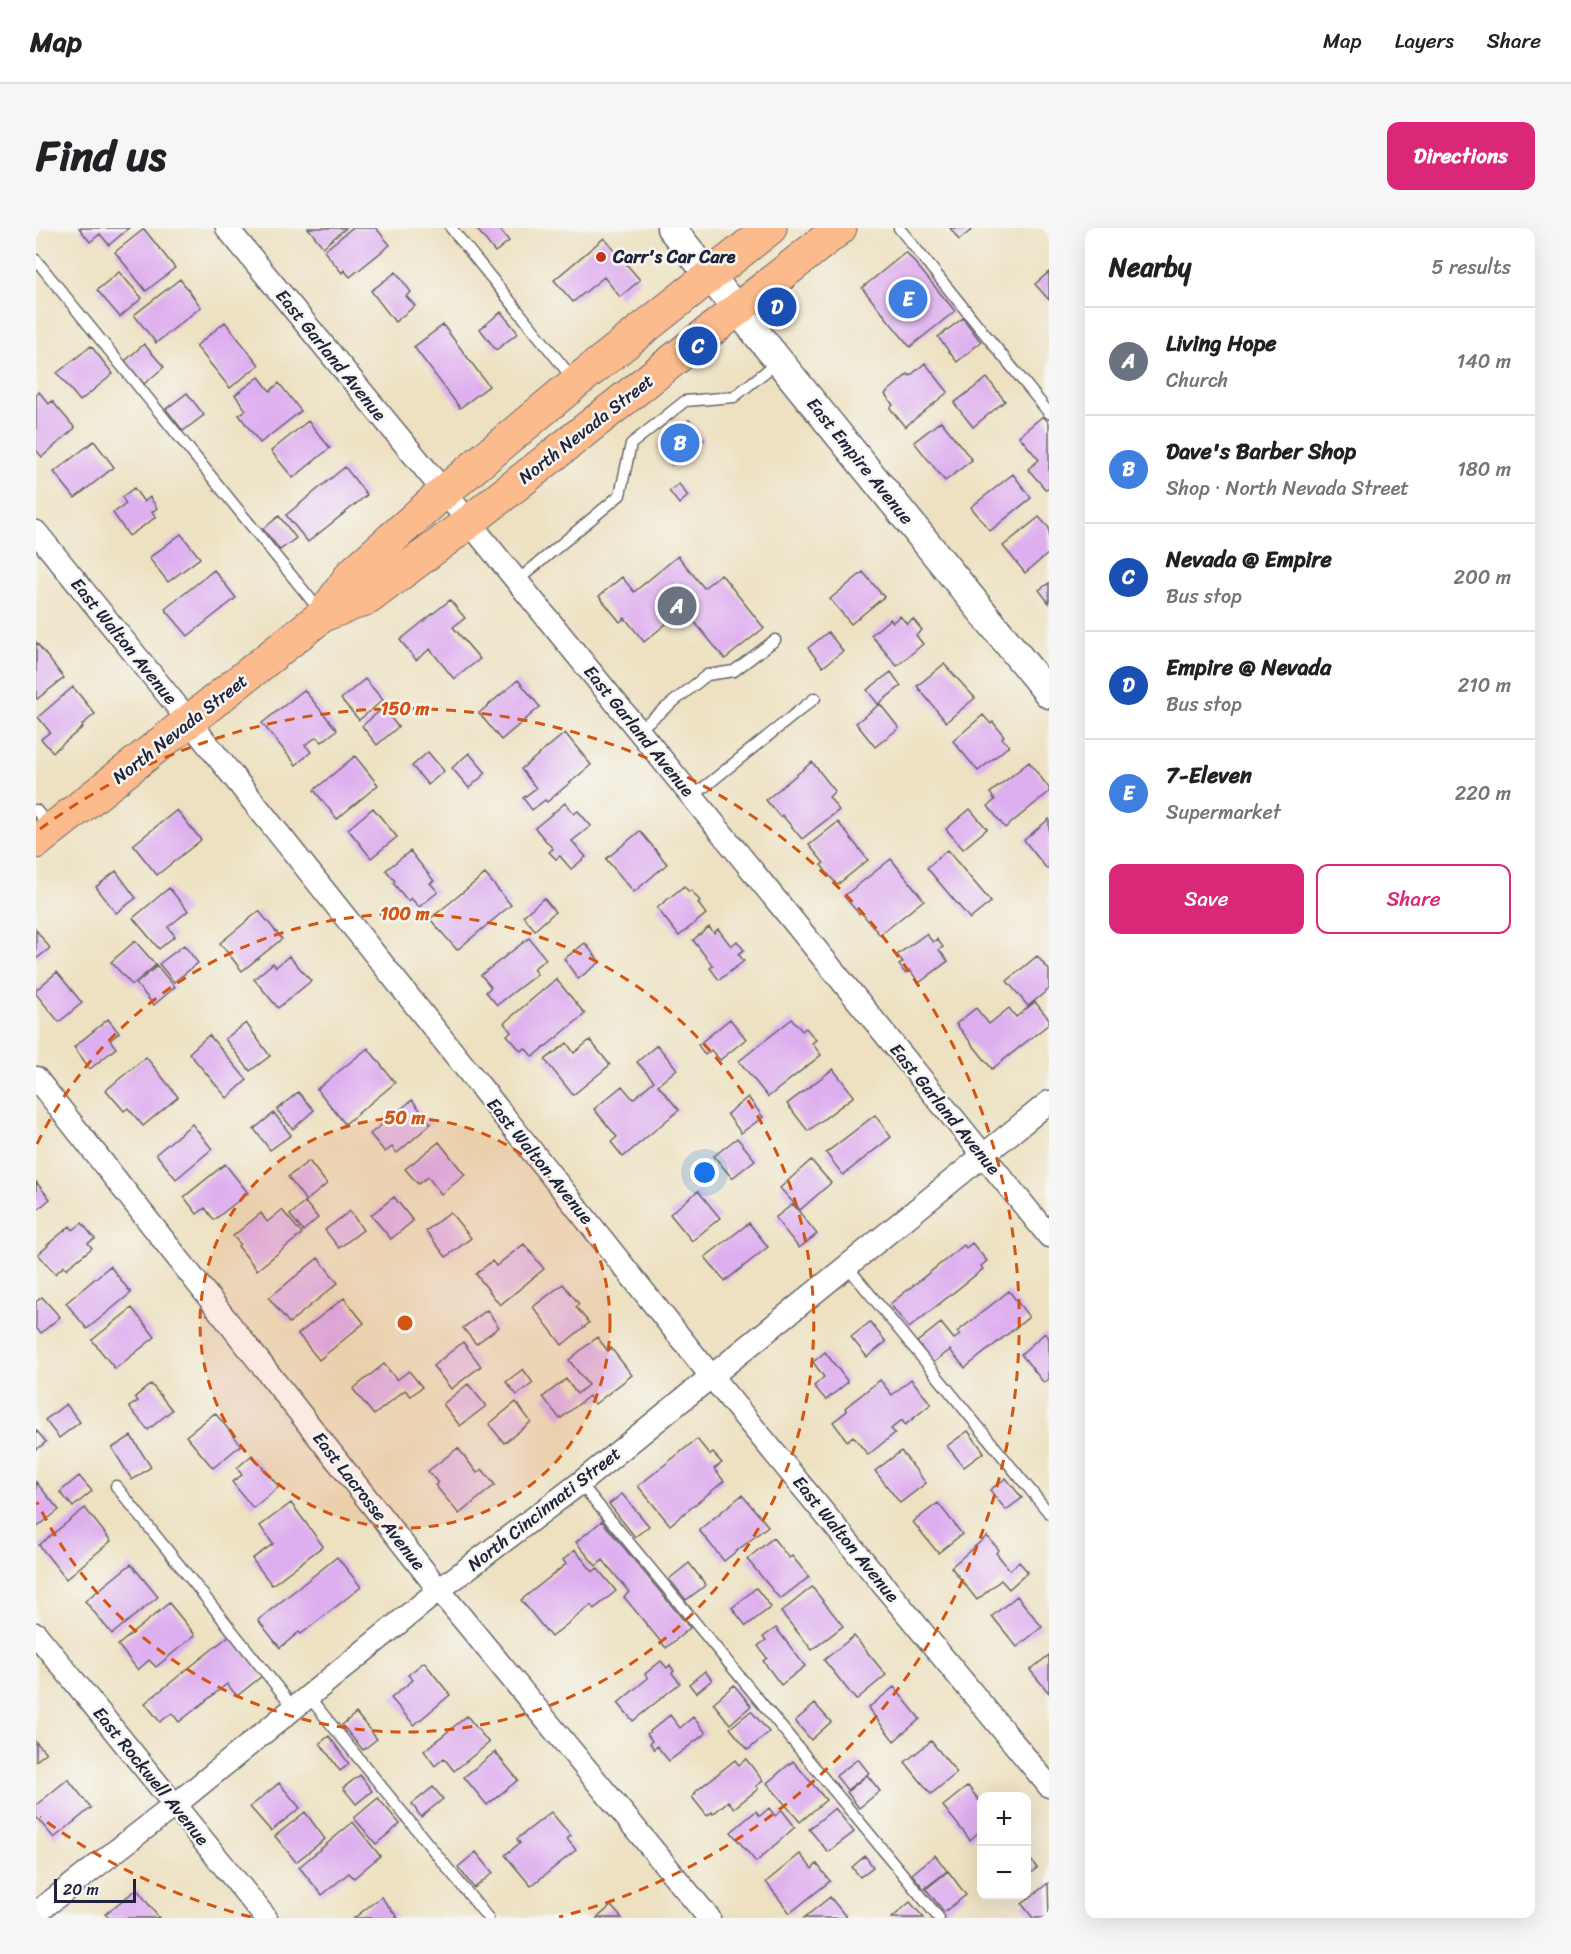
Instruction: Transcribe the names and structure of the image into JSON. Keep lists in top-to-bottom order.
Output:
{
  "streets": {
    "main road": ["North Nevada Street"],
    "street": [
      "East Garland Avenue",
      "East Empire Avenue",
      "East Walton Avenue",
      "East Lacrosse Avenue",
      "North Cincinnati Street",
      "East Rockwell Avenue"
    ]
  },
  "crossings": [
    ["East Garland Avenue", "North Nevada Street"],
    ["East Garland Avenue", "North Cincinnati Street"],
    ["North Nevada Street", "East Empire Avenue"],
    ["North Nevada Street", "East Walton Avenue"],
    ["East Walton Avenue", "North Cincinnati Street"],
    ["East Lacrosse Avenue", "North Cincinnati Street"],
    ["North Cincinnati Street", "East Rockwell Avenue"]
  ],
  "places": ["Carr's Car Care"],
  "scale_bar": "20 m",
  "page": {
    "header": "Map",
    "nav": ["Map", "Layers", "Share"],
    "title": "Find us",
    "buttons": [
      "Directions",
      ["Save", "Share"]
    ],
    "heading": ["Nearby", "5 results"],
    "pins": [
      "E",
      "D",
      "C",
      "B",
      "A"
    ],
    "list": [
      {
        "mark": "A",
        "name": "Living Hope",
        "note": "Church",
        "value": "140 m"
      },
      {
        "mark": "B",
        "name": "Dave's Barber Shop",
        "note": "Shop · North Nevada Street",
        "value": "180 m"
      },
      {
        "mark": "C",
        "name": "Nevada @ Empire",
        "note": "Bus stop",
        "value": "200 m"
      },
      {
        "mark": "D",
        "name": "Empire @ Nevada",
        "note": "Bus stop",
        "value": "210 m"
      },
      {
        "mark": "E",
        "name": "7-Eleven",
        "note": "Supermarket",
        "value": "220 m"
      }
    ],
    "map_buttons": ["+", "−"],
    "scale": "20 m"
  },
  "rings": ["150 m", "100 m", "50 m"]
}
